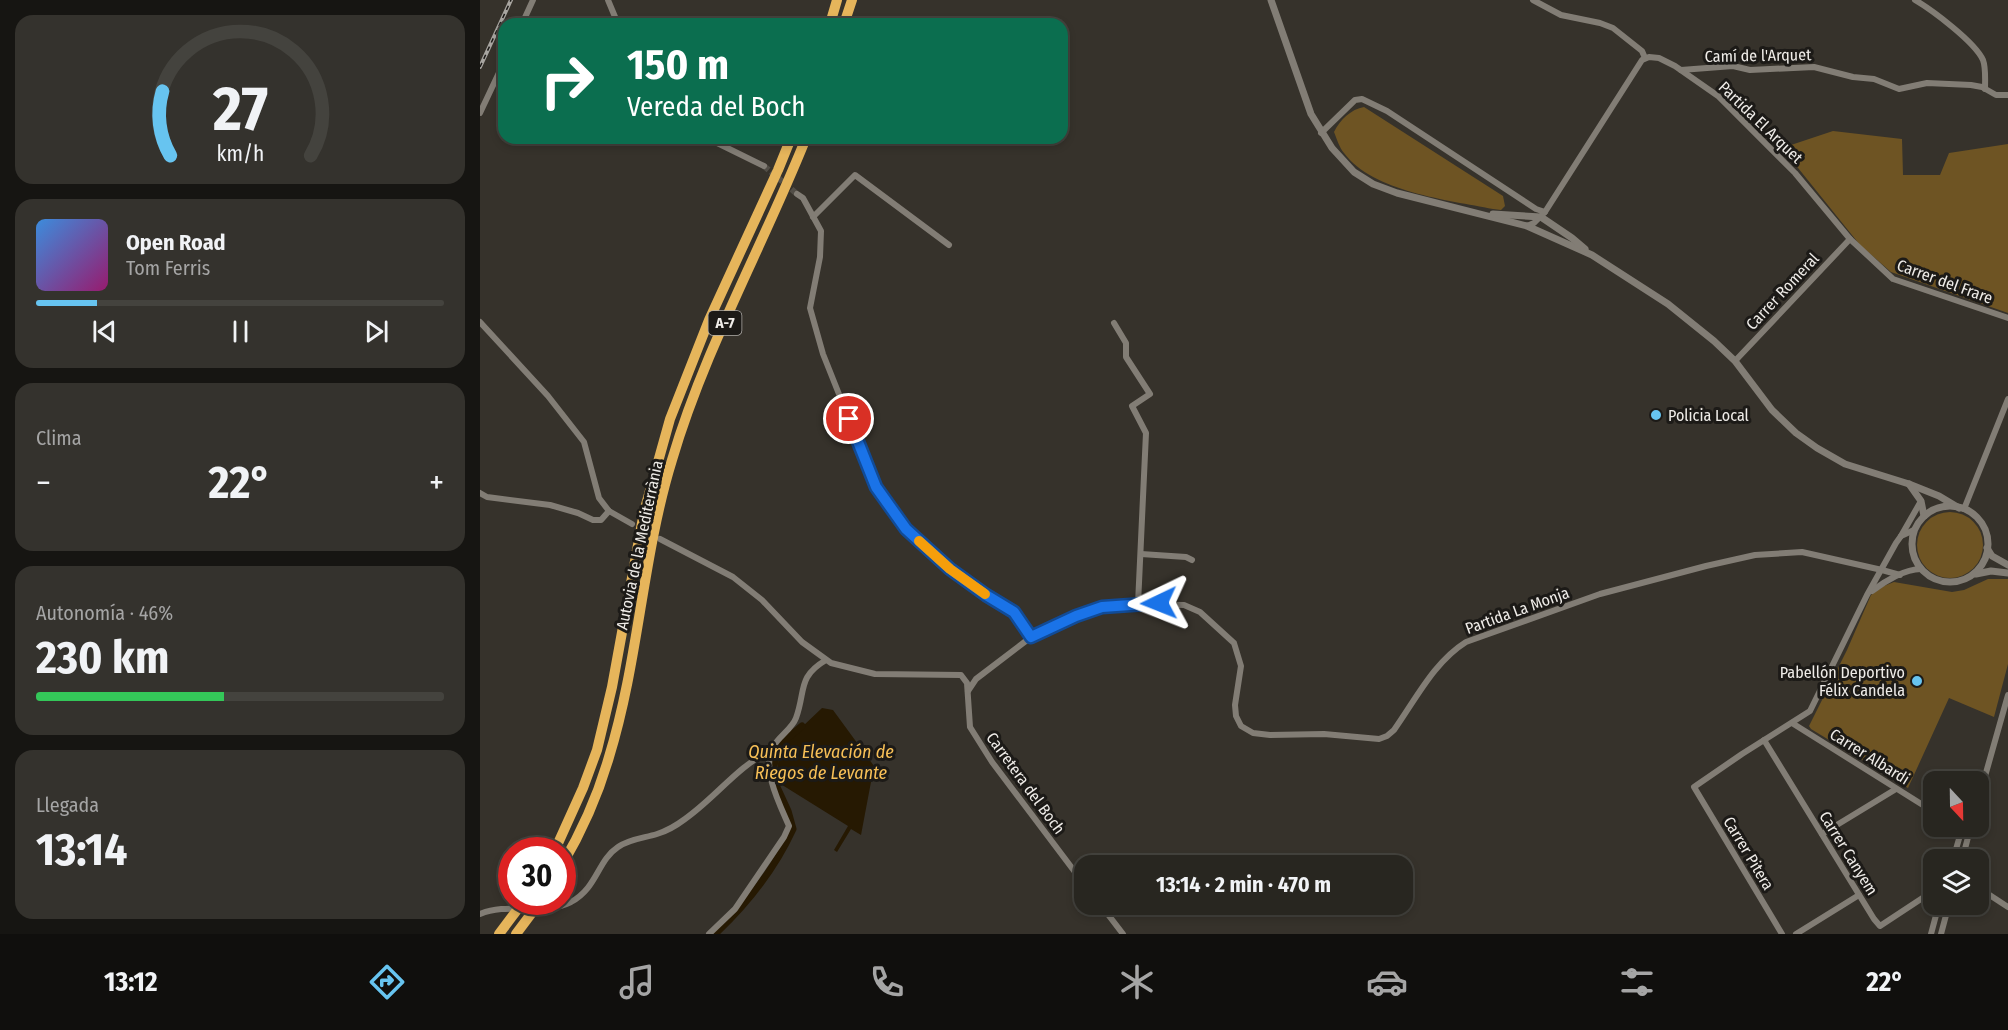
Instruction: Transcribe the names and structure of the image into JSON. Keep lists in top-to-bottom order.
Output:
{
  "streets": {
    "highway": ["A-7", "Autovia de la Mediterrània"],
    "street": [
      "Camí de l'Arquet",
      "Partida El Arquet",
      "Carrer del Frare",
      "Carrer Romeral",
      "Partida La Monja",
      "Carrer Albardi",
      "Carretera del Boch",
      "Carrer Pitera",
      "Carrer Canyem"
    ]
  },
  "crossings": [
    ["Camí de l'Arquet", "Partida El Arquet"],
    ["Partida El Arquet", "Carrer del Frare"],
    ["Partida El Arquet", "Carrer Romeral"],
    ["Carrer del Frare", "Carrer Romeral"],
    ["Carrer Pitera", "Carrer Canyem"]
  ],
  "water": ["Quinta Elevación de Riegos de Levante"],
  "places": ["Policia Local", "Pabellón Deportivo Félix Candela"],
  "north": "bottom",
  "page": {
    "turn": ["150 m", "Vereda del Boch"],
    "song": ["Open Road", "Tom Ferris"],
    "tile": [
      "Clima",
      ["Autonomía · 46%", "230 km"],
      ["Llegada", "13:14"]
    ],
    "heat": ["−", "22°", "+"],
    "limit": "30",
    "trip": "13:14 · 2 min · 470 m",
    "tabs": ["13:12", "22°"],
    "gauge": ["27", "km/h"]
  }
}
